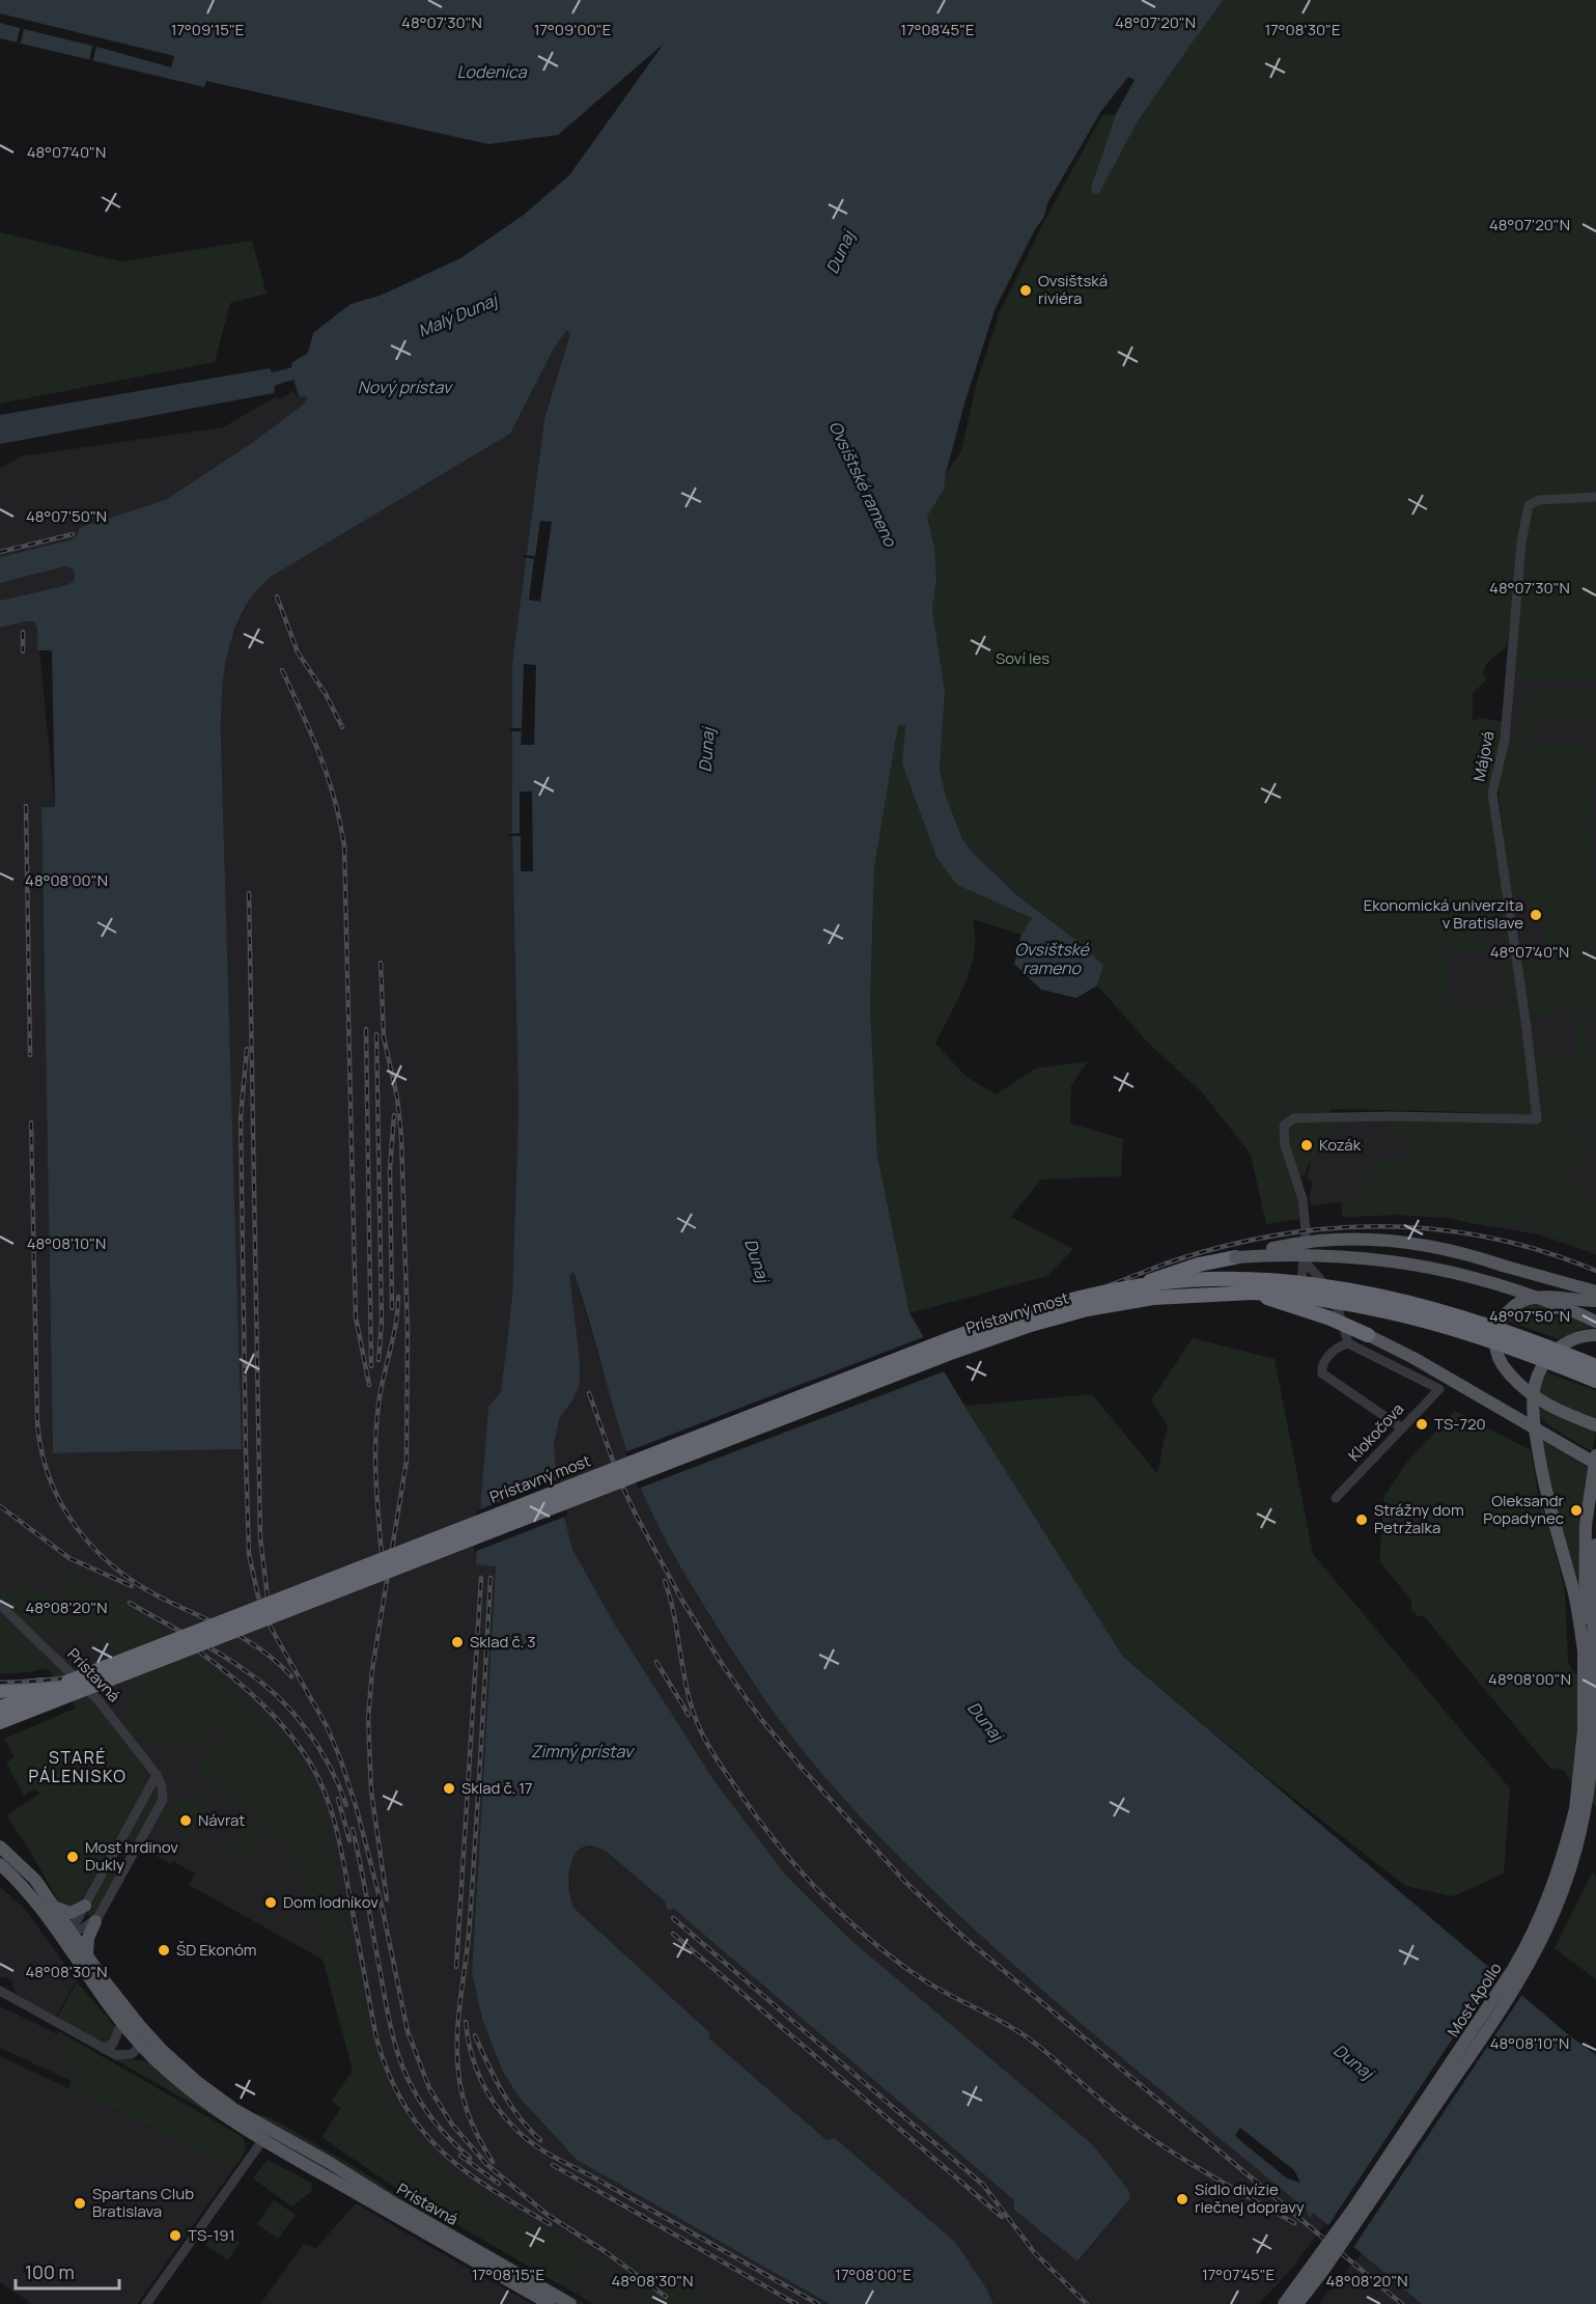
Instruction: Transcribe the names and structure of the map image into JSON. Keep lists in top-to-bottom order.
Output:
{
  "streets": {
    "highway": ["Prístavný most"],
    "main road": ["Prístavná", "Most Apollo"],
    "street": ["Májová", "Klokočova"]
  },
  "districts": ["STARÉ PÁLENISKO"],
  "water": [
    "Lodenica",
    "Dunaj",
    "Malý Dunaj",
    "Nový prístav",
    "Ovsištské rameno",
    "Zimný prístav"
  ],
  "parks": ["Soví les"],
  "places": [
    "Ovsištská riviéra",
    "Ekonomická univerzita v Bratislave",
    "Kozák",
    "TS-720",
    "Oleksandr Popadynec",
    "Strážny dom Petržalka",
    "Sklad č. 3",
    "Sklad č. 17",
    "Návrat",
    "Most hrdinov Dukly",
    "Dom lodníkov",
    "ŠD Ekonóm",
    "Sídlo divízie riečnej dopravy",
    "Spartans Club Bratislava",
    "TS-191"
  ],
  "scale_bar": "100 m",
  "coordinates": [
    "48°07'20\"N",
    "48°07'30\"N",
    "17°09'15\"E",
    "17°09'00\"E",
    "17°08'45\"E",
    "17°08'30\"E",
    "48°07'40\"N",
    "48°07'50\"N",
    "48°08'00\"N",
    "48°08'10\"N",
    "48°08'20\"N",
    "48°08'30\"N",
    "17°08'15\"E",
    "17°08'00\"E",
    "17°07'45\"E"
  ]
}
